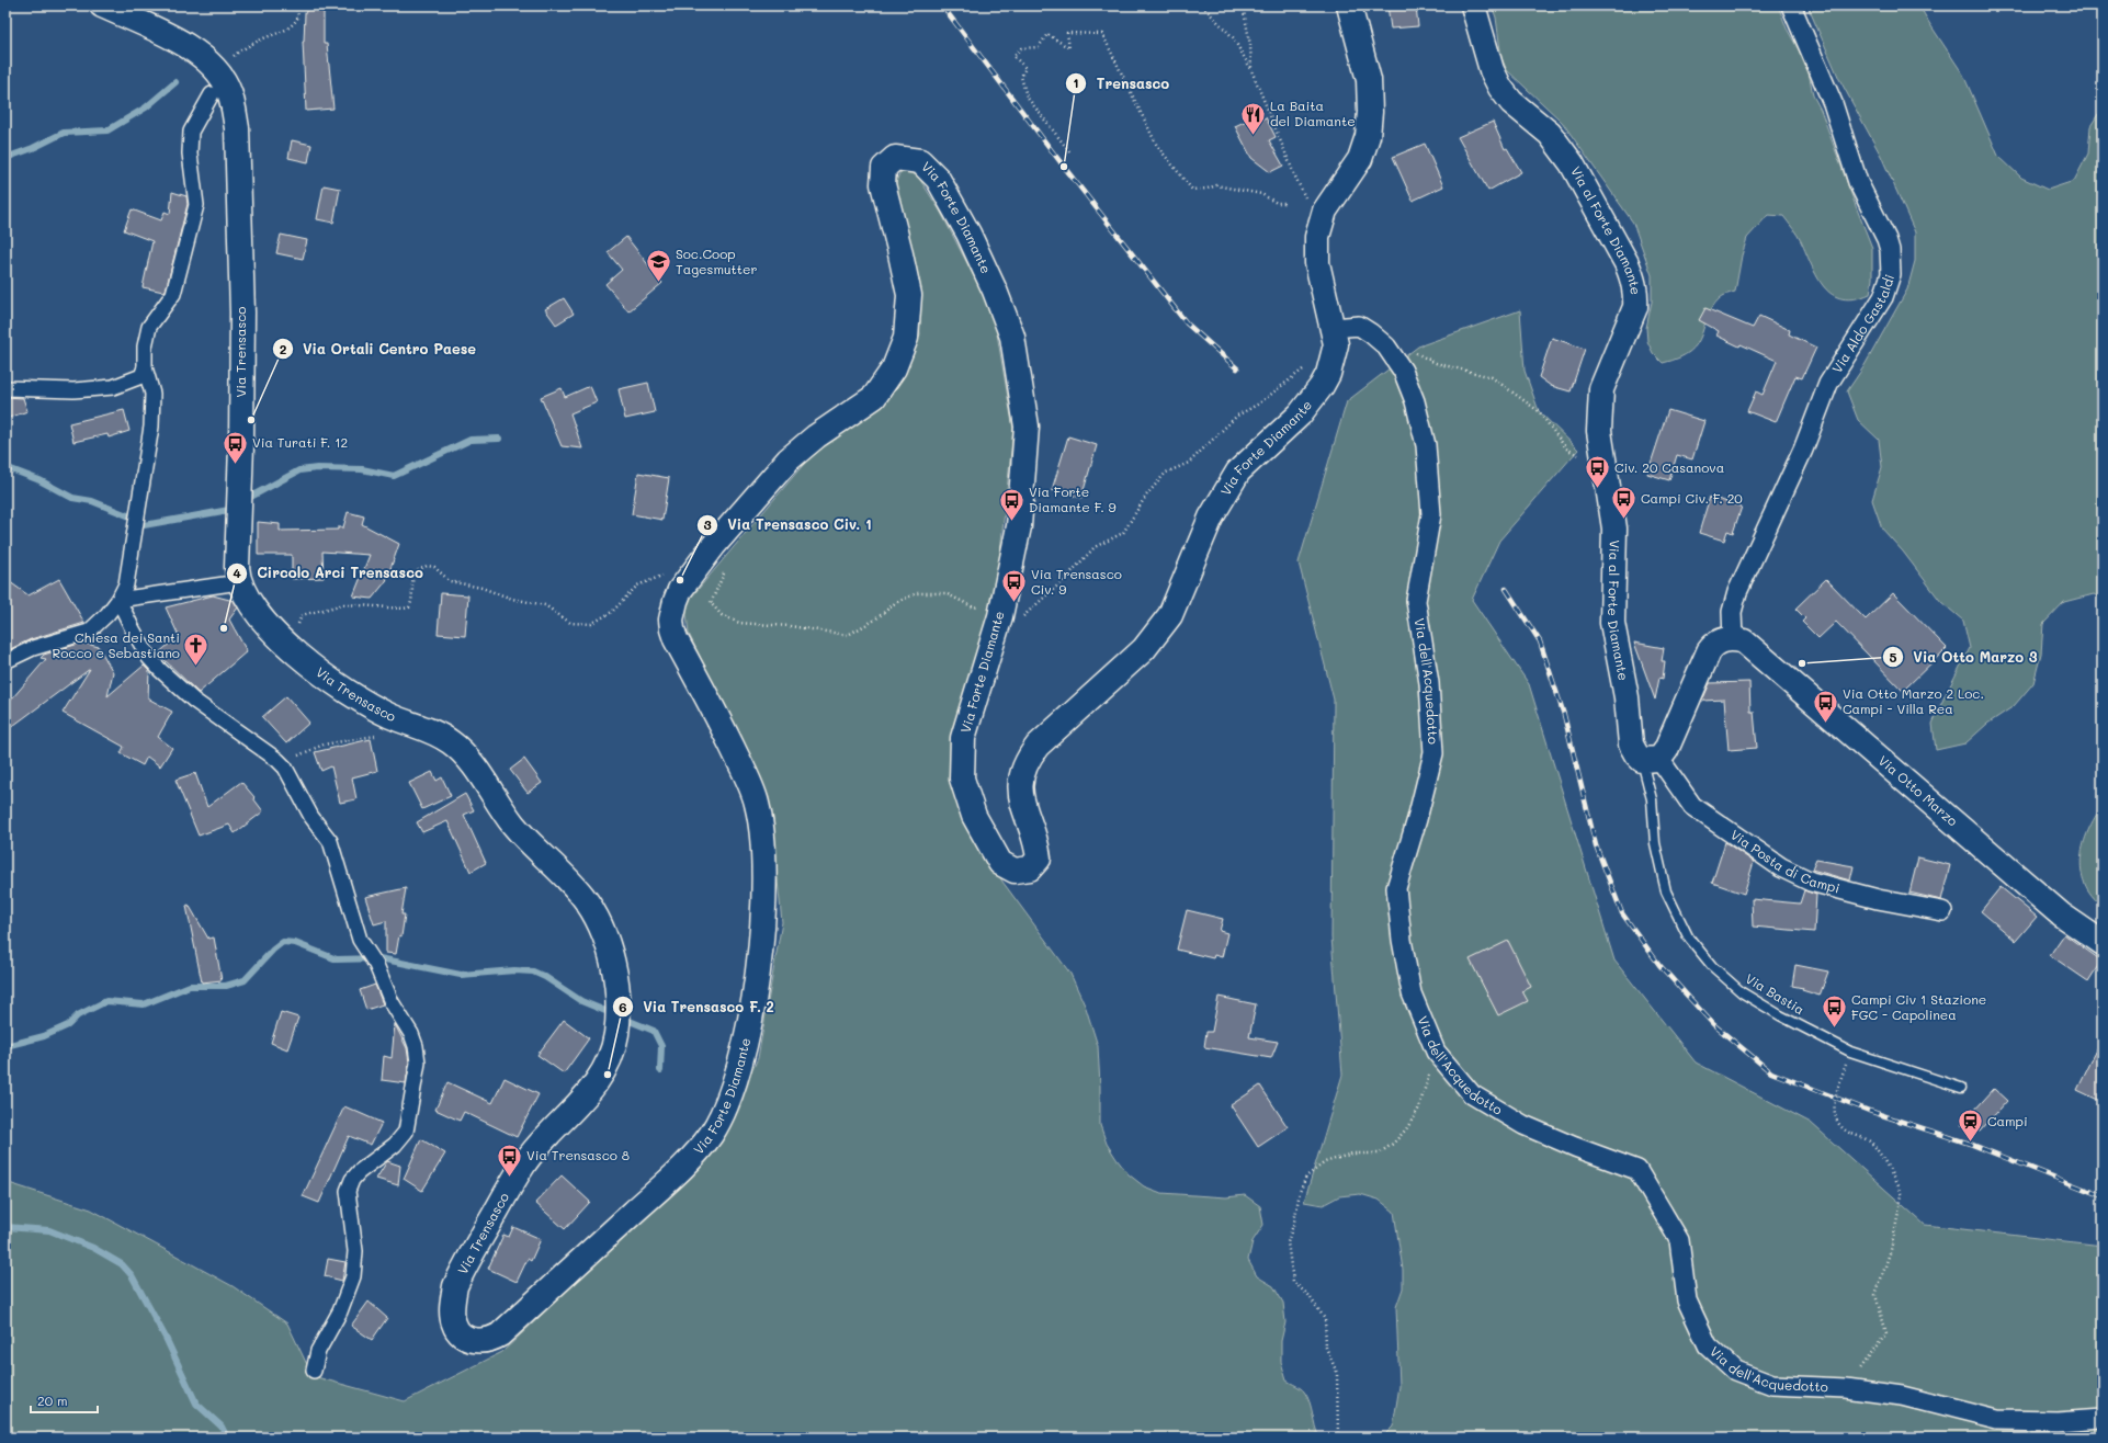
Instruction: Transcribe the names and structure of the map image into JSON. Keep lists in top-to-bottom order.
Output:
{
  "streets": {
    "main road": [
      "Via Forte Diamante",
      "Via al Forte Diamante",
      "Via Trensasco",
      "Via Otto Marzo"
    ],
    "street": ["Via Aldo Gastaldi", "Via dell'Acquedotto", "Via Posta di Campi"],
    "lane": ["Via Bastia"]
  },
  "crossings": [
    ["Via Forte Diamante", "Via Trensasco"],
    ["Via Forte Diamante", "Via dell'Acquedotto"],
    ["Via al Forte Diamante", "Via Posta di Campi"],
    ["Via al Forte Diamante", "Via Bastia"],
    ["Via Aldo Gastaldi", "Via Otto Marzo"],
    ["Via Posta di Campi", "Via Bastia"]
  ],
  "places": {
    "restaurant": ["La Baita del Diamante"],
    "other": [
      "Trensasco",
      "Via Ortali Centro Paese",
      "Via Trensasco Civ. 1",
      "Circolo Arci Trensasco",
      "Via Otto Marzo 3",
      "Via Trensasco F. 2"
    ],
    "school or university": ["Soc.Coop Tagesmutter"],
    "bus stop": [
      "Via Turati F. 12",
      "Civ. 20 Casanova",
      "Campi Civ. F. 20",
      "Via Forte Diamante F. 9",
      "Via Trensasco Civ. 9",
      "Via Otto Marzo 2 Loc. Campi - Villa Rea",
      "Campi Civ 1 Stazione FGC - Capolinea",
      "Via Trensasco 8"
    ],
    "church": ["Chiesa dei Santi Rocco e Sebastiano"],
    "station": ["Campi"]
  },
  "scale_bar": "20 m"
}
